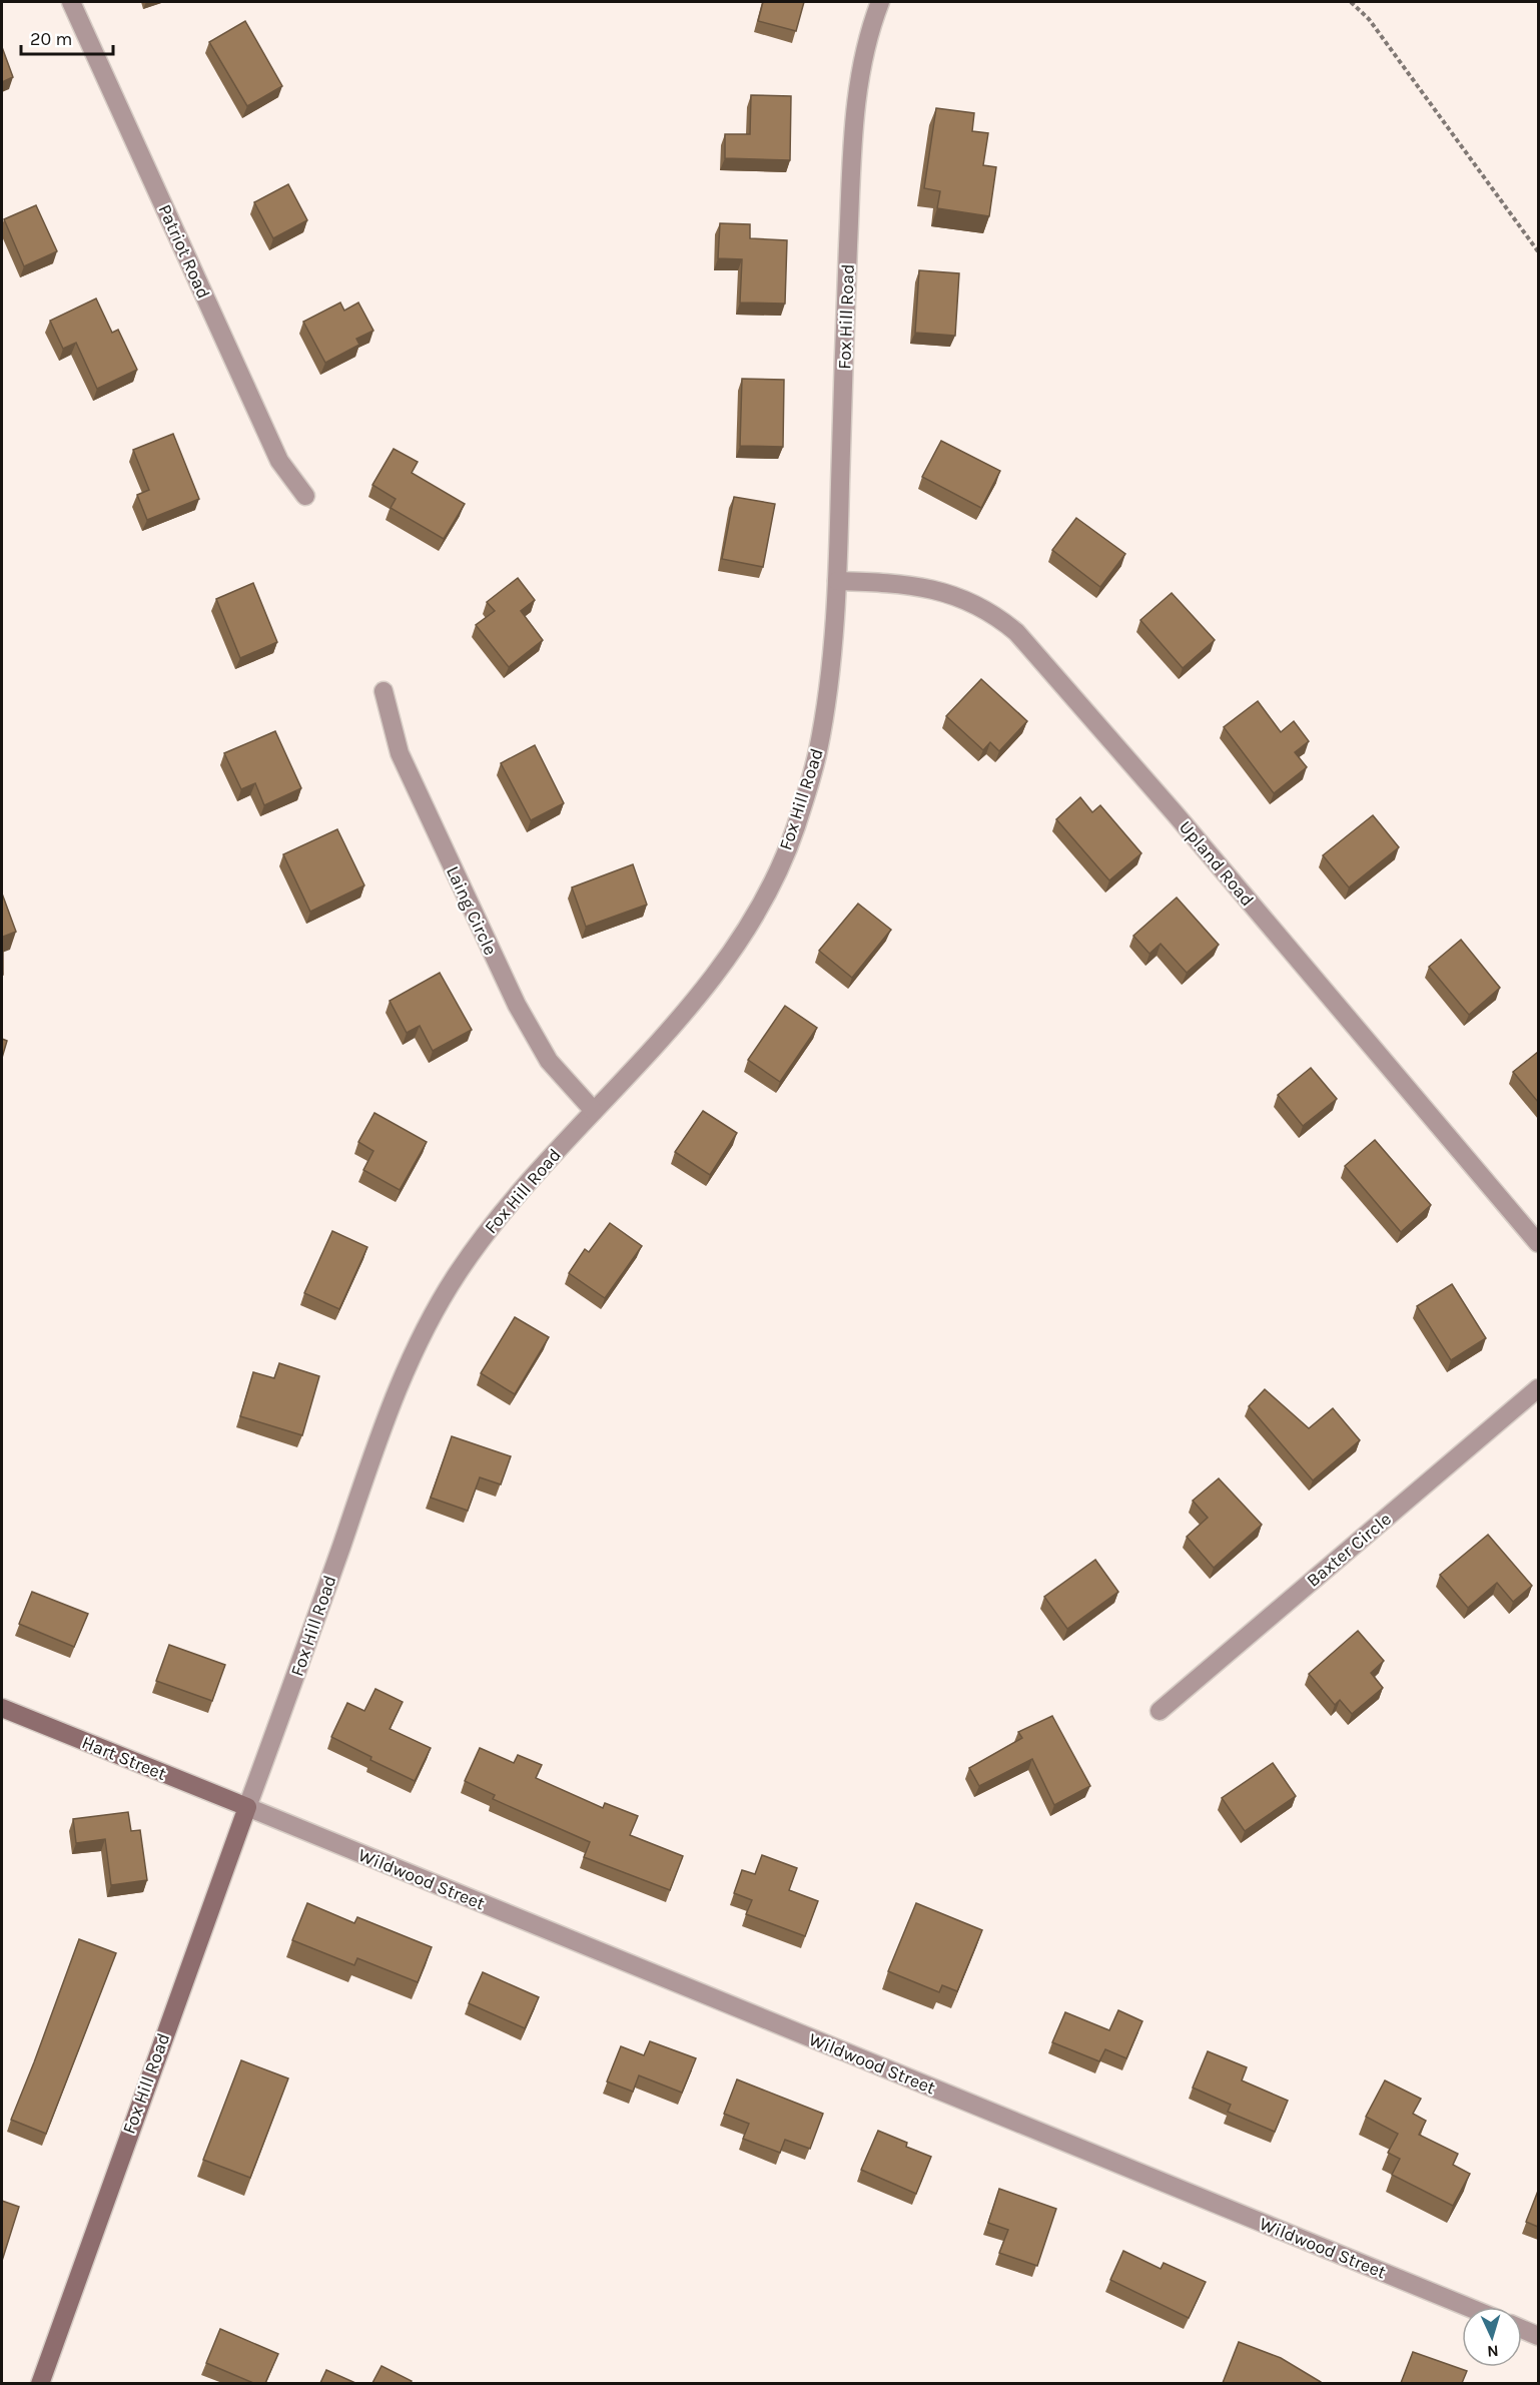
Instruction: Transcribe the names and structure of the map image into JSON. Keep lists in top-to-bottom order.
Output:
{
  "streets": {
    "street": [
      "Patriot Road",
      "Fox Hill Road",
      "Upland Road",
      "Laing Circle",
      "Baxter Circle",
      "Hart Street",
      "Wildwood Street"
    ]
  },
  "crossings": [
    ["Fox Hill Road", "Upland Road"],
    ["Fox Hill Road", "Laing Circle"],
    ["Fox Hill Road", "Hart Street"],
    ["Fox Hill Road", "Wildwood Street"],
    ["Hart Street", "Wildwood Street"]
  ],
  "scale_bar": "20 m",
  "north": "bottom"
}
